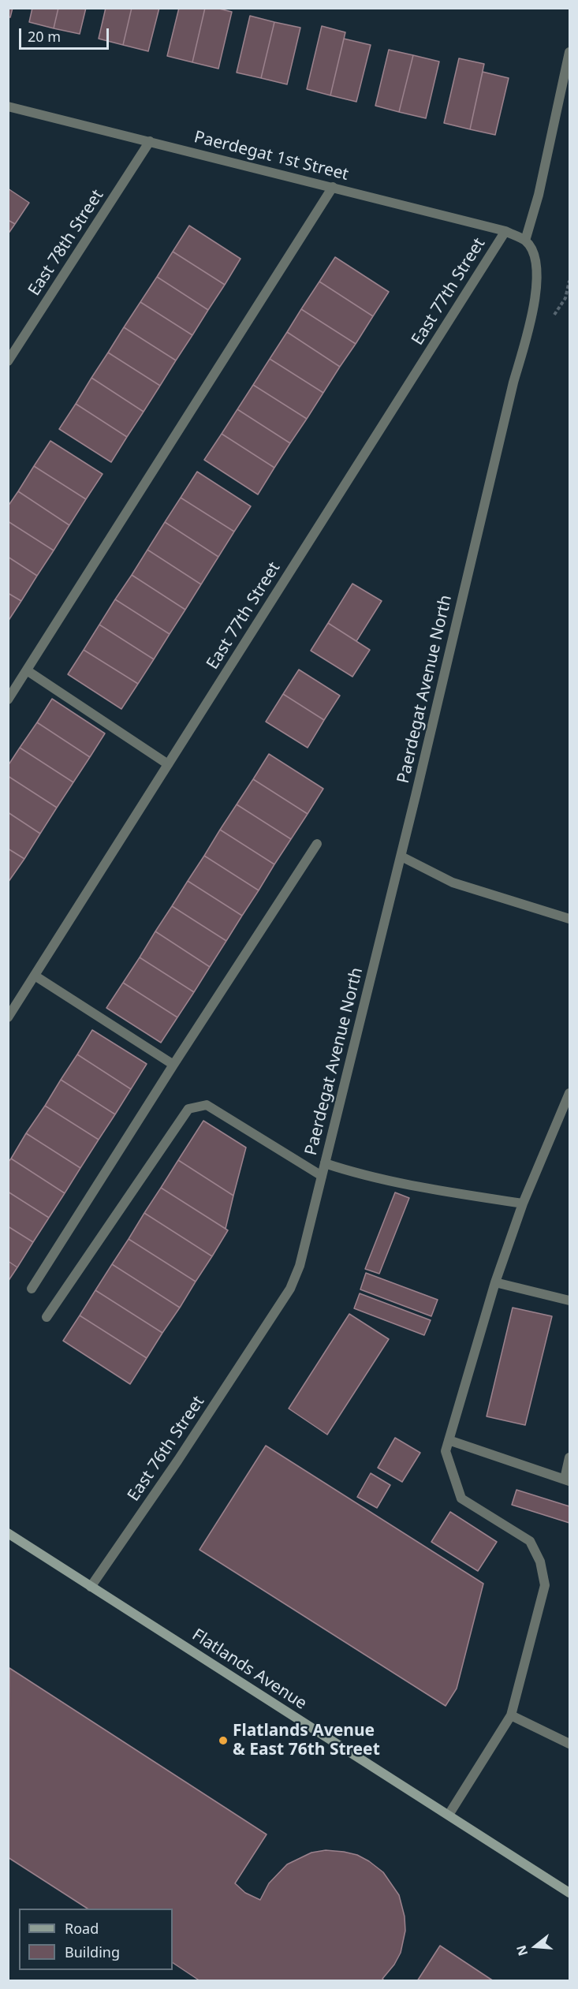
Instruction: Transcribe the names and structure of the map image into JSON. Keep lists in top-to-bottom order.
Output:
{
  "streets": {
    "main road": ["Flatlands Avenue"],
    "street": [
      "Paerdegat 1st Street",
      "East 78th Street",
      "East 77th Street",
      "Paerdegat Avenue North",
      "East 76th Street"
    ]
  },
  "crossings": [
    ["Paerdegat 1st Street", "East 78th Street"],
    ["Paerdegat 1st Street", "East 77th Street"],
    ["Paerdegat 1st Street", "Paerdegat Avenue North"],
    ["Paerdegat Avenue North", "East 76th Street"],
    ["East 76th Street", "Flatlands Avenue"]
  ],
  "places": ["Flatlands Avenue & East 76th Street"],
  "legend": ["Road", "Building"],
  "scale_bar": "20 m",
  "north": "left"
}
